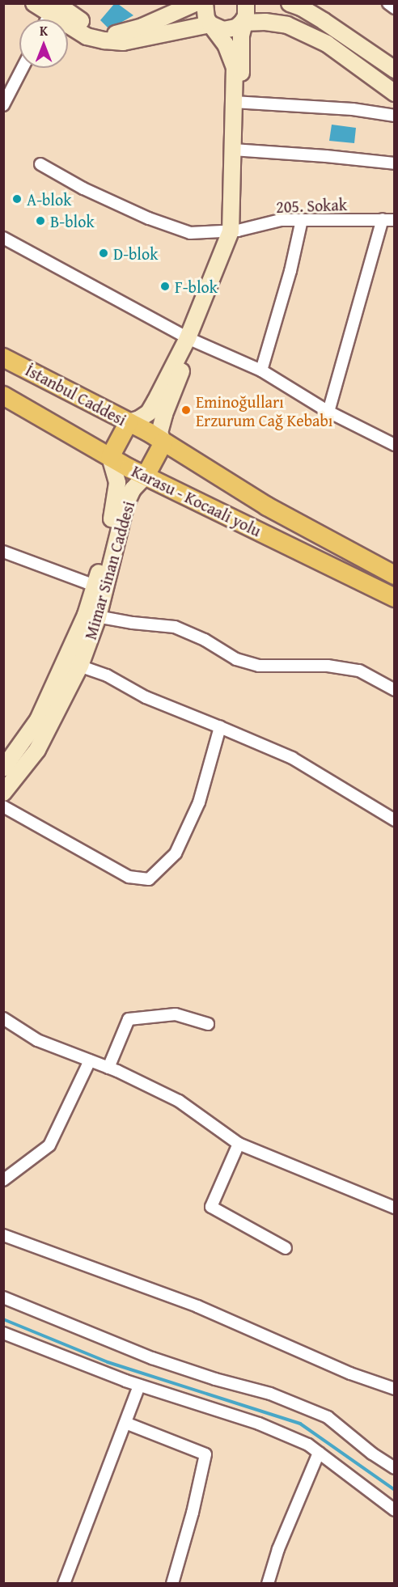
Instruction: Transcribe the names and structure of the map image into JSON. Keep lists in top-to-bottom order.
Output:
{
  "streets": {
    "highway": ["İstanbul Caddesi", "Karasu - Kocaali yolu"],
    "main road": ["Mimar Sinan Caddesi"],
    "street": ["205. Sokak"]
  },
  "crossings": [
    ["İstanbul Caddesi", "Karasu - Kocaali yolu"],
    ["Karasu - Kocaali yolu", "Mimar Sinan Caddesi"]
  ],
  "places": [
    "A-blok",
    "B-blok",
    "D-blok",
    "F-blok",
    "Eminoğulları Erzurum Cağ Kebabı"
  ],
  "north": "top"
}
